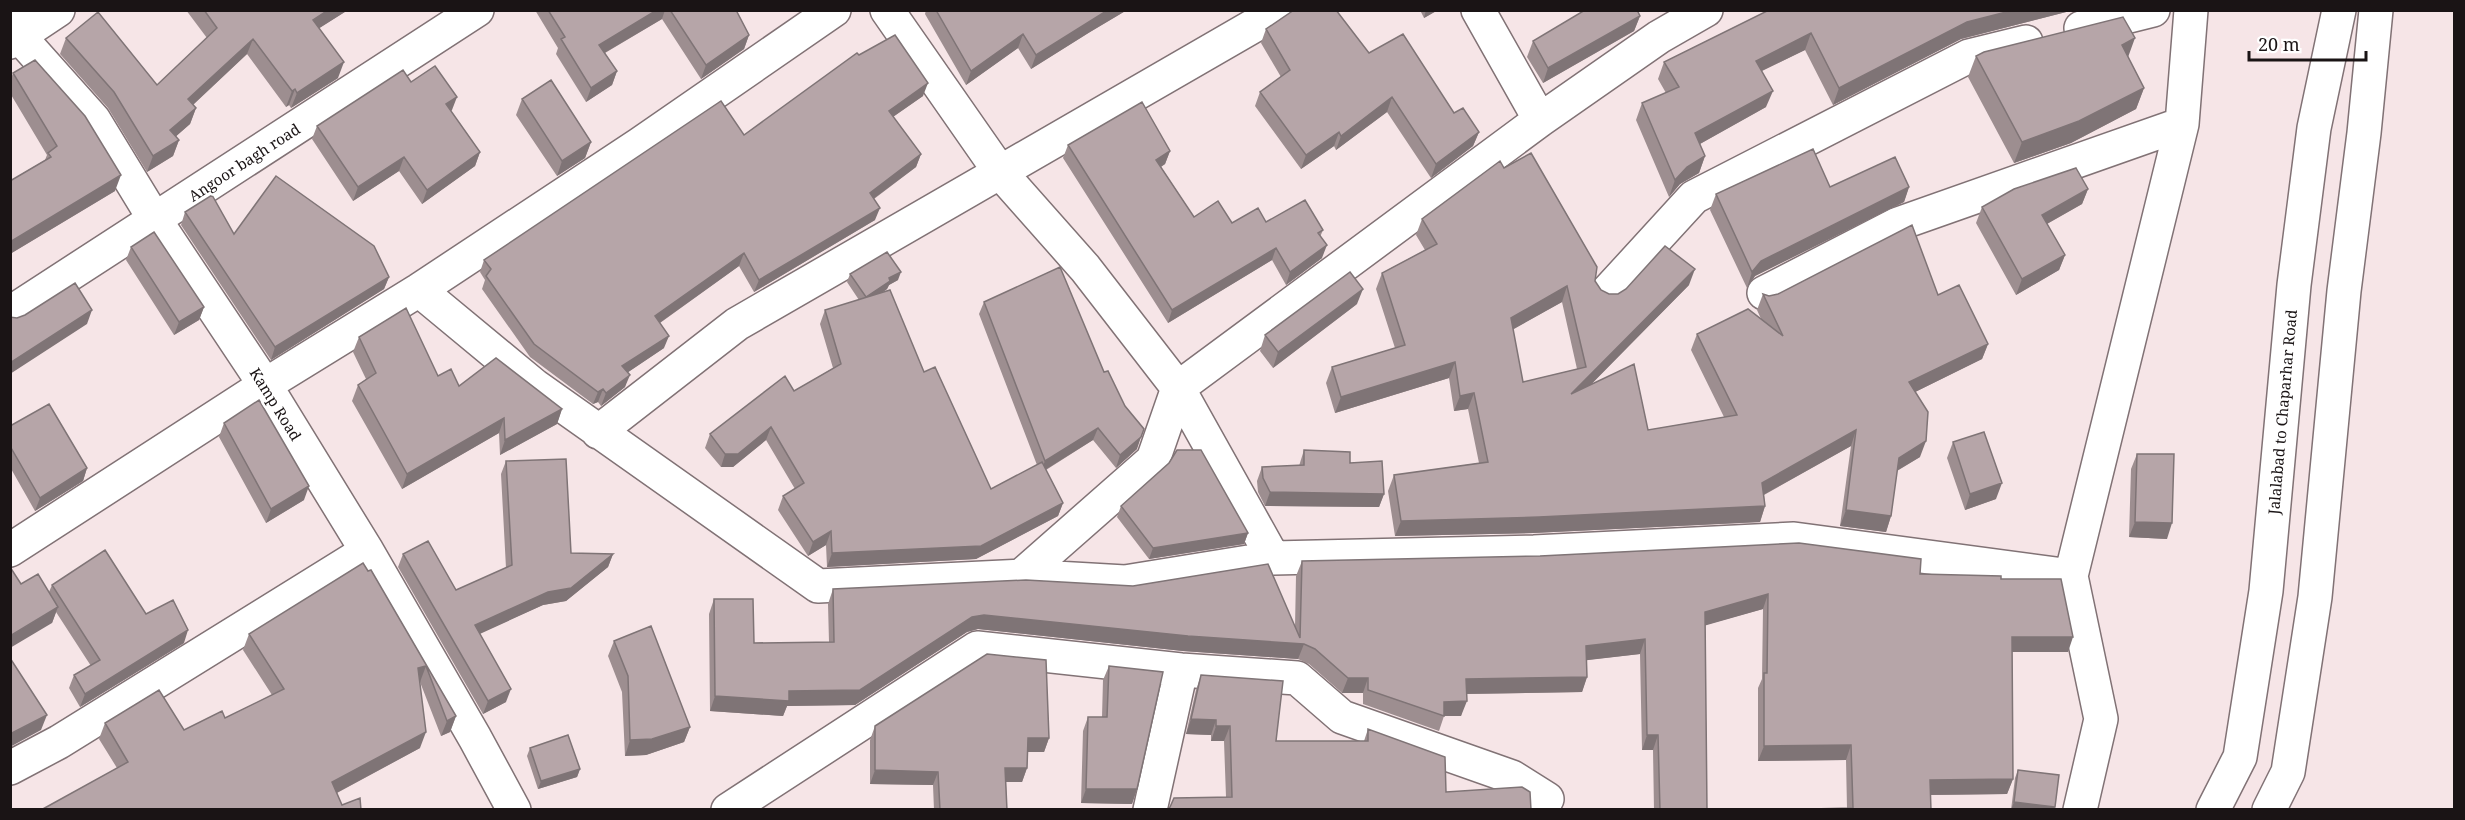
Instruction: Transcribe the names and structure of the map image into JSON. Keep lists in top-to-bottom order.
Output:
{
  "streets": {
    "street": ["Angoor bagh road", "Kamp Road", "Jalalabad to Chaparhar Road"]
  },
  "crossings": [
    ["Angoor bagh road", "Kamp Road"]
  ],
  "scale_bar": "20 m"
}
